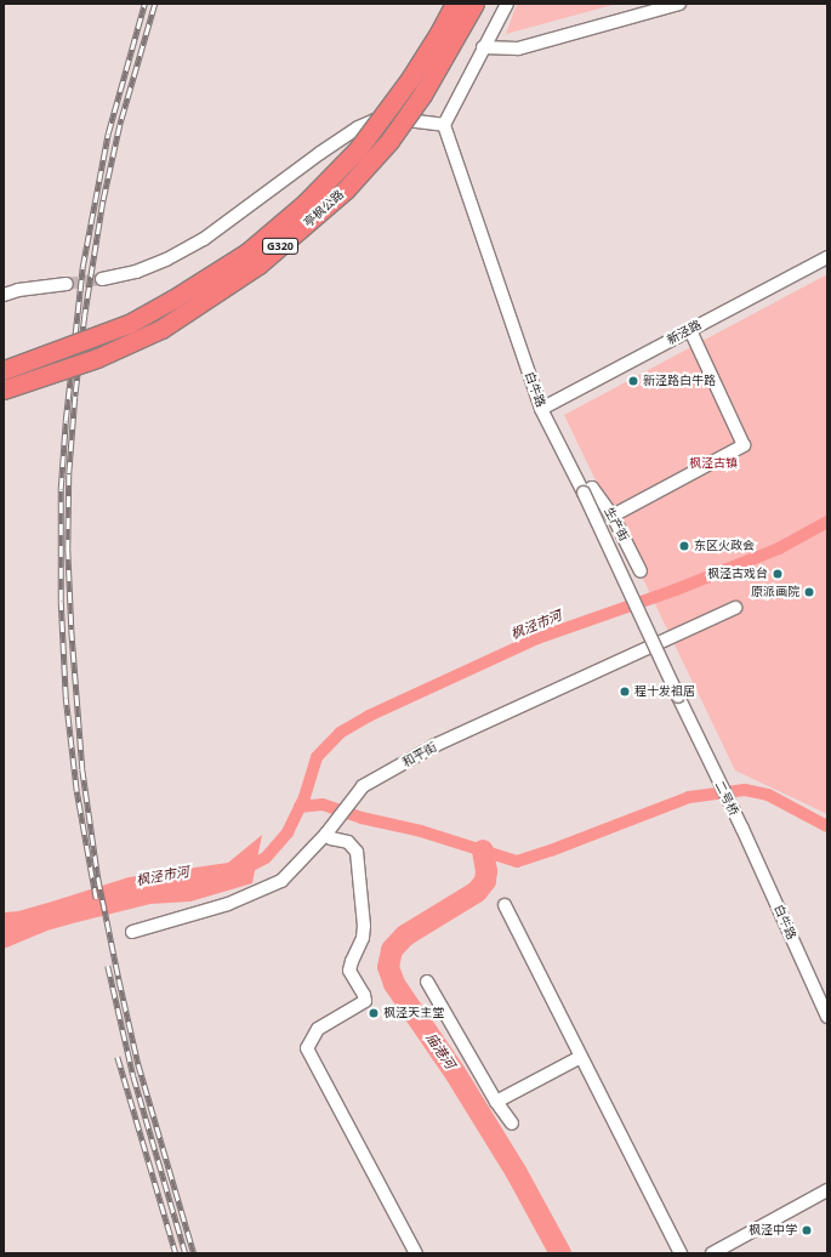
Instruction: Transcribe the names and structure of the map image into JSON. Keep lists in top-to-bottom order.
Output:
{
  "streets": {
    "highway": ["亭枫公路", "G320"],
    "street": [
      "新泾路",
      "白牛路",
      "生产街",
      "和平街",
      "二号桥"
    ]
  },
  "crossings": [
    ["新泾路", "白牛路"],
    ["白牛路", "生产街"],
    ["白牛路", "二号桥"]
  ],
  "water": ["枫泾市河", "庙港河"],
  "parks": ["枫泾古镇"],
  "places": [
    "新泾路白牛路",
    "东区火政会",
    "枫泾古戏台",
    "原派画院",
    "程十发祖居",
    "枫泾天主堂",
    "枫泾中学"
  ]
}
